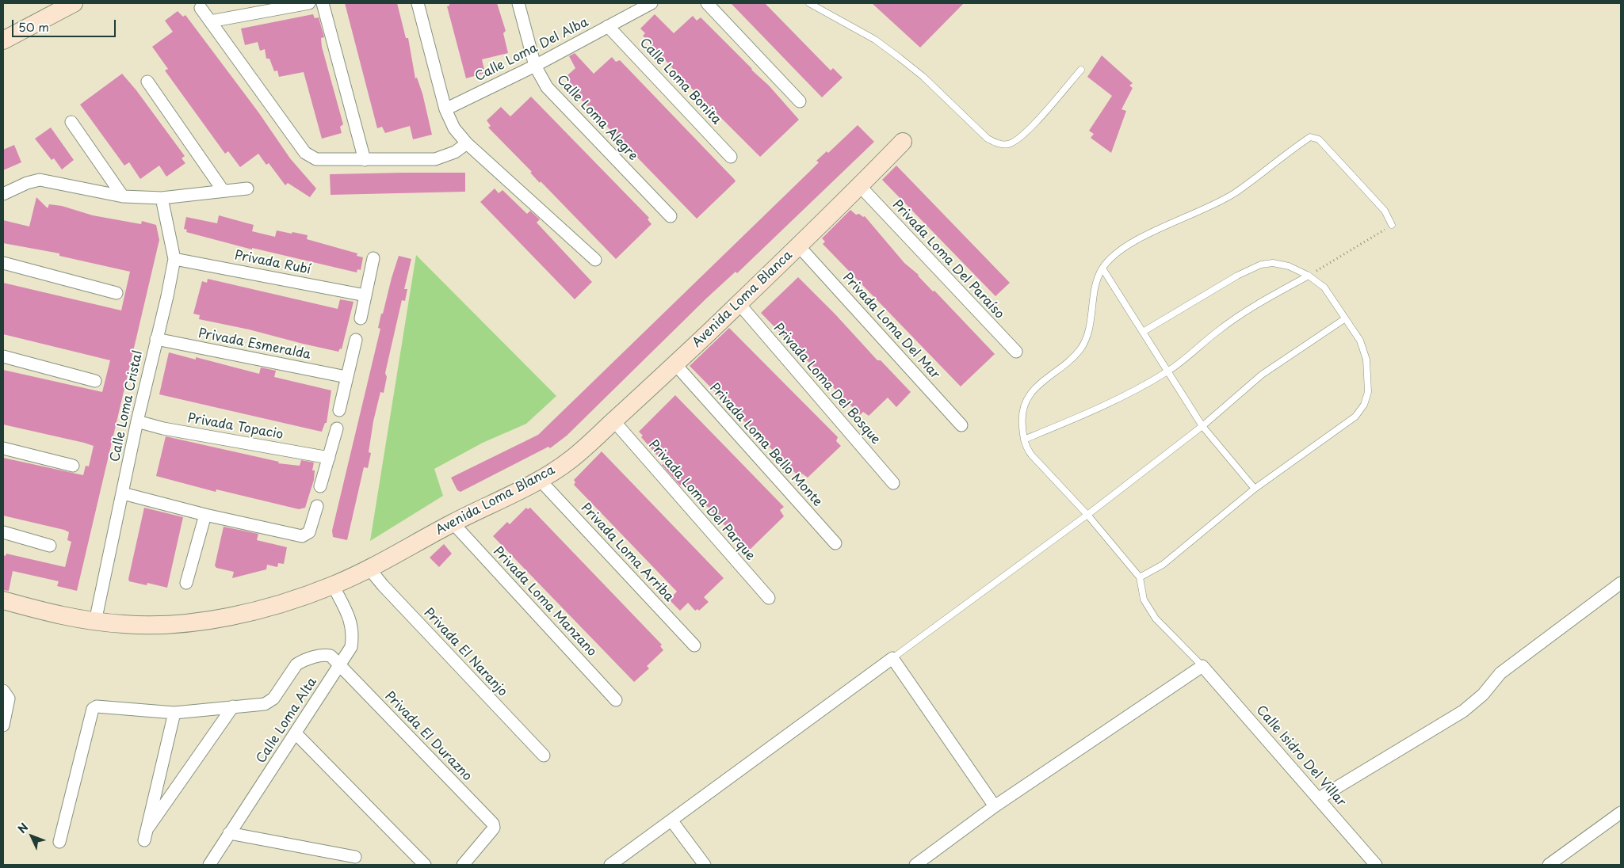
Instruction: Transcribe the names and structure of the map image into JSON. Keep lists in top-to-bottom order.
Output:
{
  "streets": {
    "street": [
      "Calle Loma Del Alba",
      "Calle Loma Bonita",
      "Calle Loma Alegre",
      "Privada Loma Del Paraíso",
      "Privada Rubí",
      "Avenida Loma Blanca",
      "Privada Loma Del Mar",
      "Privada Esmeralda",
      "Privada Loma Del Bosque",
      "Calle Loma Cristal",
      "Privada Topacio",
      "Privada Loma Bello Monte",
      "Privada Loma Del Parque",
      "Privada Loma Arriba",
      "Privada Loma Manzano",
      "Privada El Naranjo",
      "Calle Loma Alta",
      "Privada El Durazno",
      "Calle Isidro Del Villar"
    ]
  },
  "crossings": [
    ["Calle Loma Del Alba", "Calle Loma Bonita"],
    ["Calle Loma Del Alba", "Calle Loma Alegre"],
    ["Privada Loma Del Paraíso", "Avenida Loma Blanca"],
    ["Privada Rubí", "Calle Loma Cristal"],
    ["Avenida Loma Blanca", "Privada Loma Del Mar"],
    ["Avenida Loma Blanca", "Privada Loma Del Bosque"],
    ["Avenida Loma Blanca", "Calle Loma Cristal"],
    ["Avenida Loma Blanca", "Privada Loma Bello Monte"],
    ["Avenida Loma Blanca", "Privada Loma Del Parque"],
    ["Avenida Loma Blanca", "Privada Loma Arriba"],
    ["Avenida Loma Blanca", "Privada Loma Manzano"],
    ["Avenida Loma Blanca", "Privada El Naranjo"],
    ["Avenida Loma Blanca", "Calle Loma Alta"],
    ["Privada Esmeralda", "Calle Loma Cristal"],
    ["Calle Loma Cristal", "Privada Topacio"],
    ["Calle Loma Alta", "Privada El Durazno"]
  ],
  "scale_bar": "50 m",
  "north": "top left"
}
